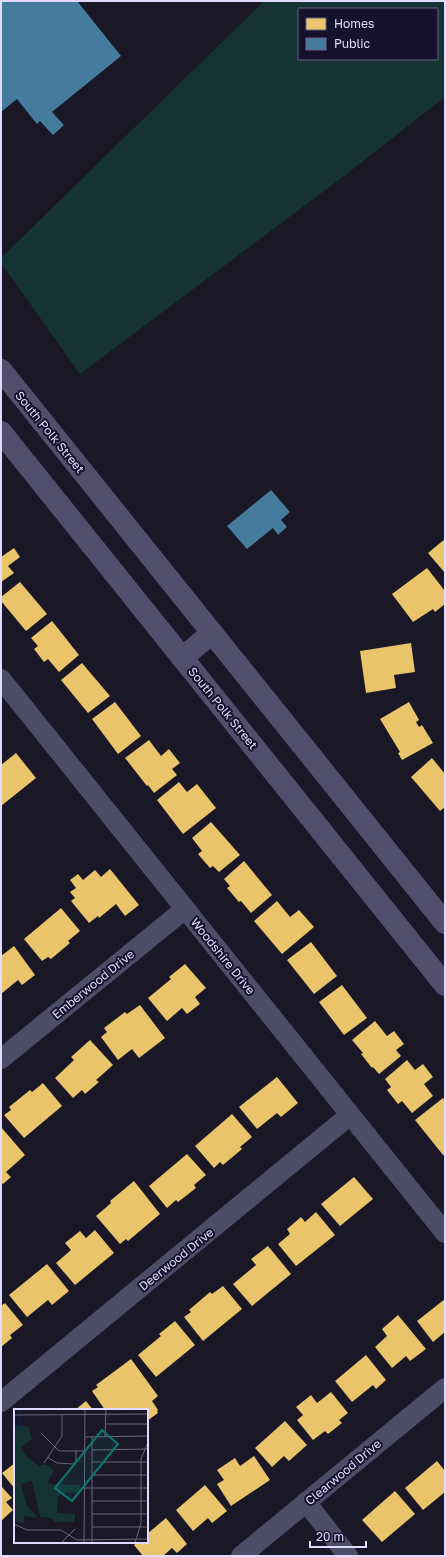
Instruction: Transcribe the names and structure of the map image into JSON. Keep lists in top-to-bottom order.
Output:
{
  "streets": {
    "main road": ["South Polk Street"],
    "street": [
      "Woodshire Drive",
      "Emberwood Drive",
      "Deerwood Drive",
      "Clearwood Drive"
    ]
  },
  "crossings": [
    ["Woodshire Drive", "Emberwood Drive"],
    ["Woodshire Drive", "Deerwood Drive"]
  ],
  "legend": ["Homes", "Public"],
  "scale_bar": "20 m"
}
